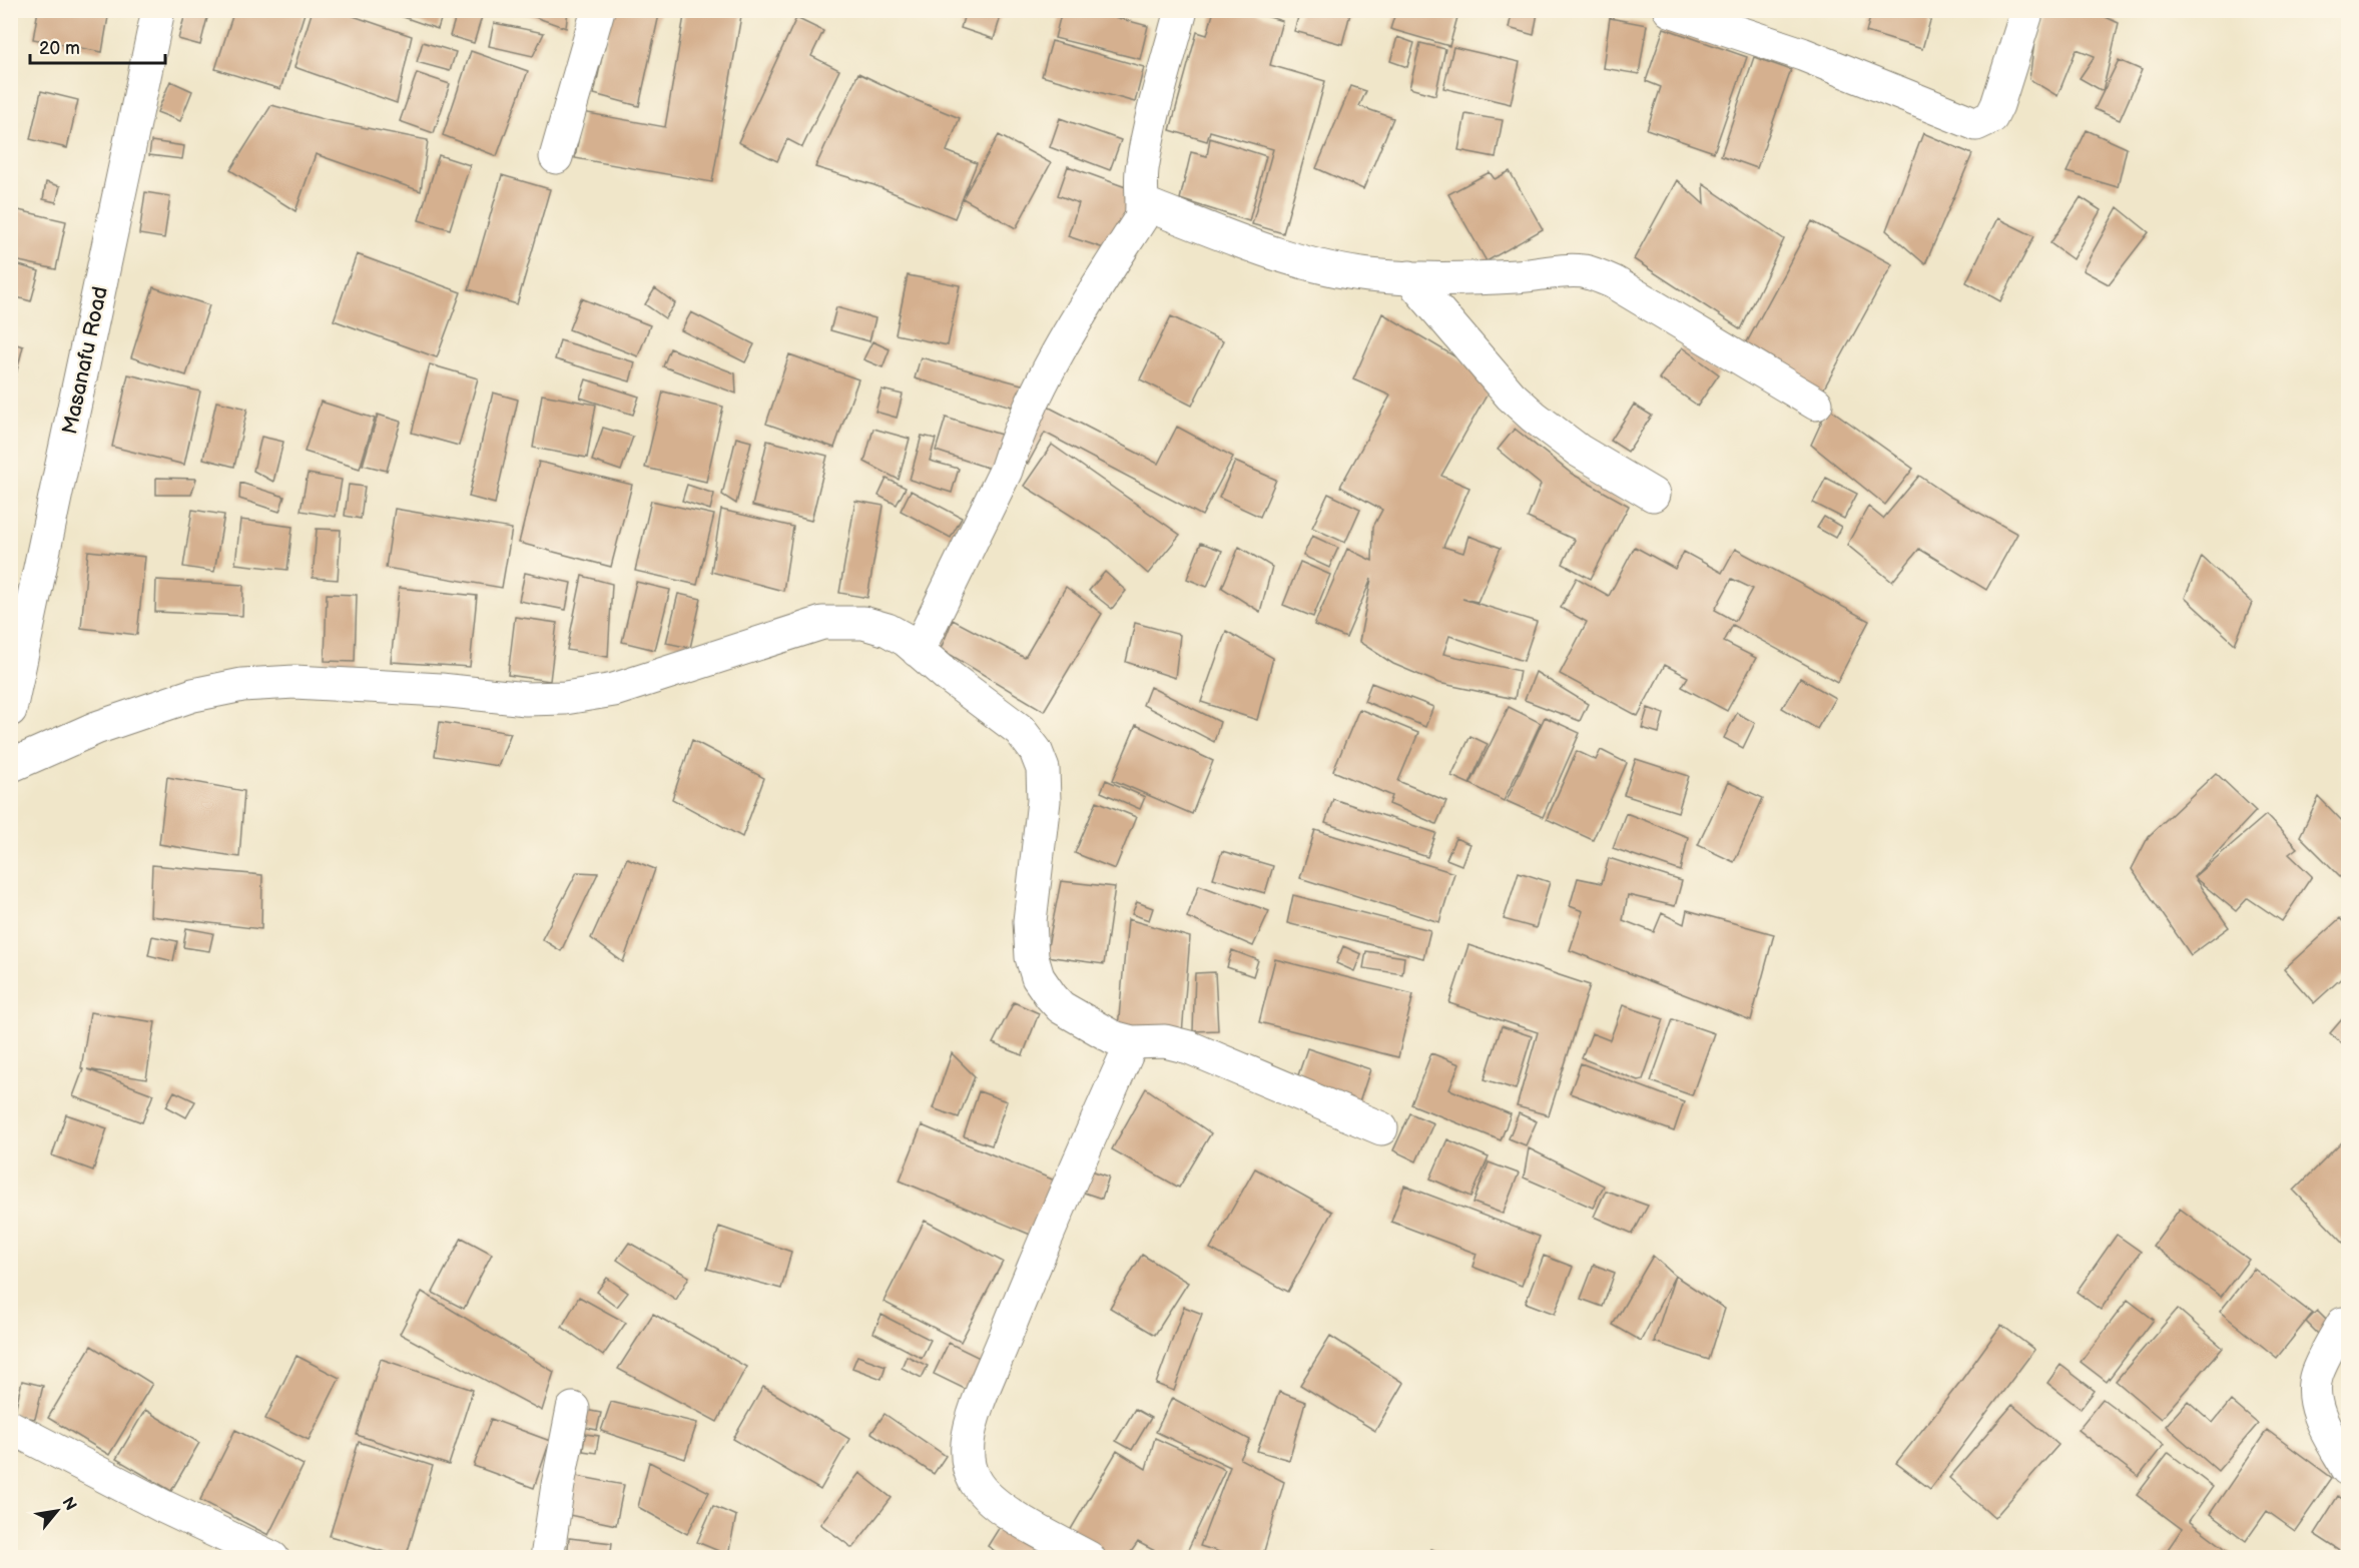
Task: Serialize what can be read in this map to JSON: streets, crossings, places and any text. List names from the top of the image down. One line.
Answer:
{"streets":{"street":["Masanafu Road"]},"scale_bar":"20 m","north":"top right"}
